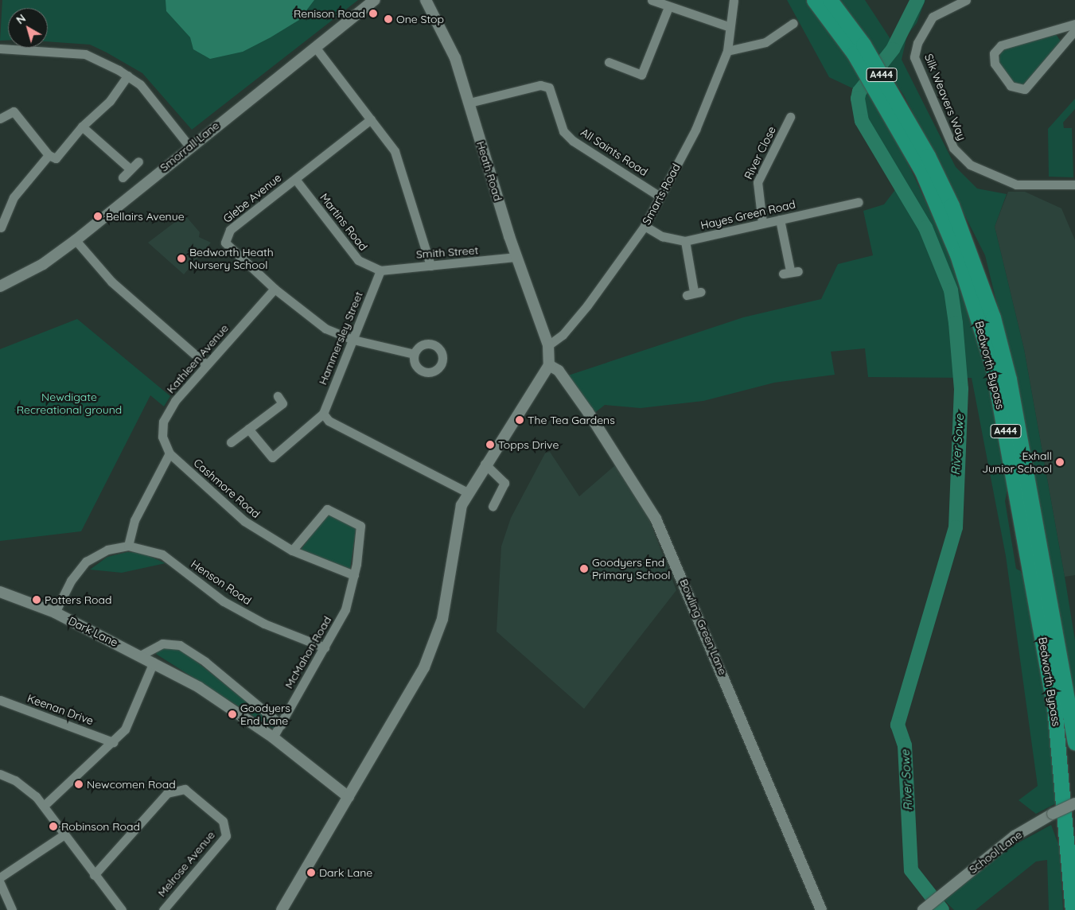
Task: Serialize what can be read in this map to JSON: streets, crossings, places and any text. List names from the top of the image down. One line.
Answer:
{"streets":{"highway":["A444","Bedworth Bypass"],"street":["Silk Weavers Way","Smorrall Lane","All Saints Road","River Close","Heath Road","Smarts Road","Glebe Avenue","Hayes Green Road","Martins Road","Smith Street","Hammersley Street","Kathleen Avenue","Cashmore Road","Henson Road","Bowling Green Lane","Dark Lane","McMahon Road","Keenan Drive","School Lane","Melrose Avenue"]},"crossings":[["All Saints Road","Heath Road"],["All Saints Road","Smarts Road"],["River Close","Hayes Green Road"],["Heath Road","Smarts Road"],["Heath Road","Smith Street"],["Smarts Road","Hayes Green Road"],["Glebe Avenue","Martins Road"],["Glebe Avenue","Hammersley Street"],["Glebe Avenue","Kathleen Avenue"],["Martins Road","Smith Street"],["Martins Road","Hammersley Street"],["Smith Street","Hammersley Street"],["Kathleen Avenue","Cashmore Road"],["Cashmore Road","McMahon Road"],["Henson Road","McMahon Road"],["Dark Lane","McMahon Road"]],"water":["River Sowe"],"parks":["Newdigate Recreational ground"],"places":["Renison Road","One Stop","Bellairs Avenue","Bedworth Heath Nursery School","The Tea Gardens","Topps Drive","Exhall Junior School","Goodyers End Primary School","Potters Road","Goodyers End Lane","Newcomen Road","Robinson Road","Dark Lane"],"north":"top left"}
